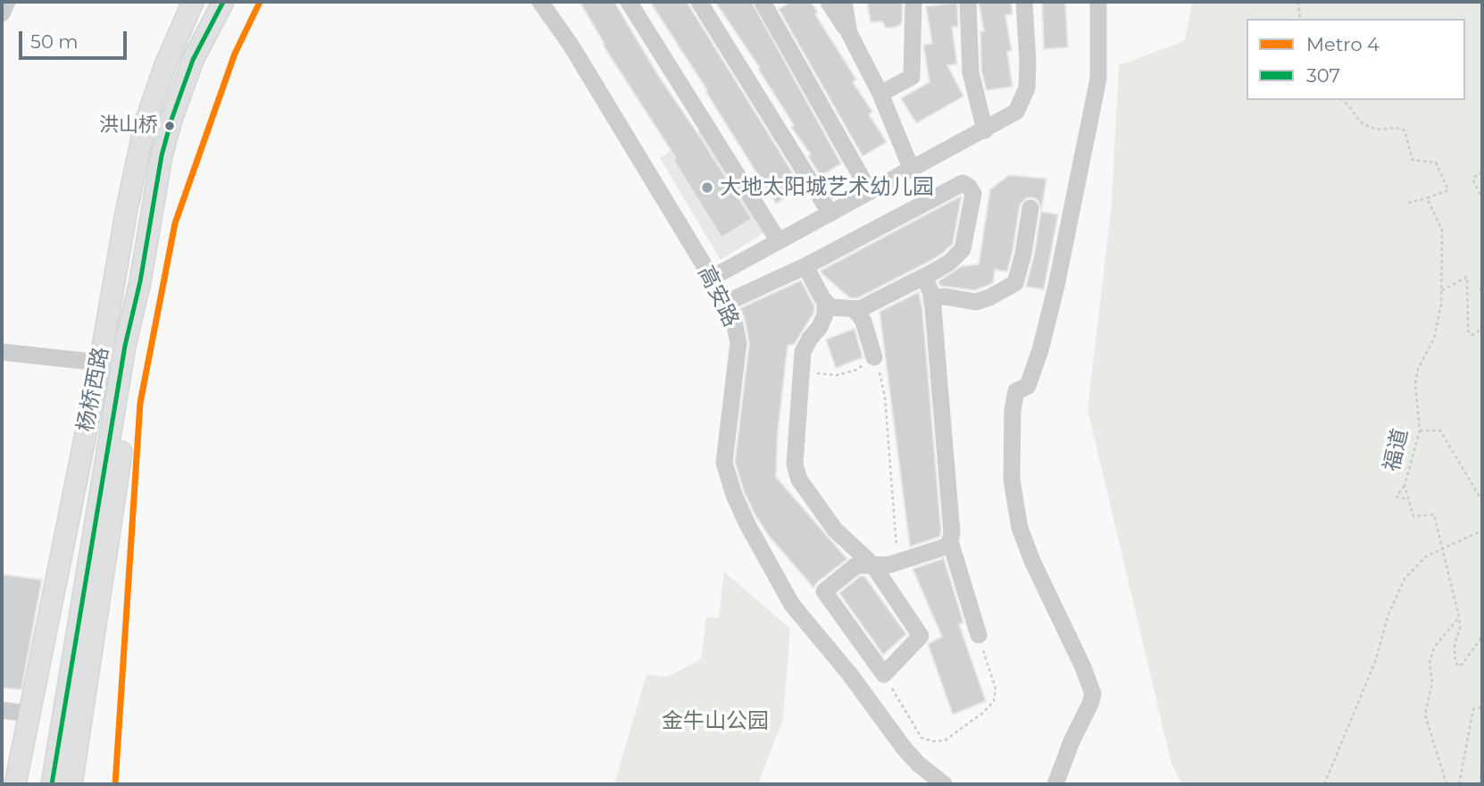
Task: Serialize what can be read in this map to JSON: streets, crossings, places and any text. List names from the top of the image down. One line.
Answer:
{"streets":{"main road":["杨桥西路"],"street":["高安路"],"path":["福道"]},"parks":["金牛山公园"],"places":["洪山桥","大地太阳城艺术幼儿园"],"lines":["metro line 4","transit line 307"],"legend":["Metro 4","307"],"scale_bar":"50 m"}
